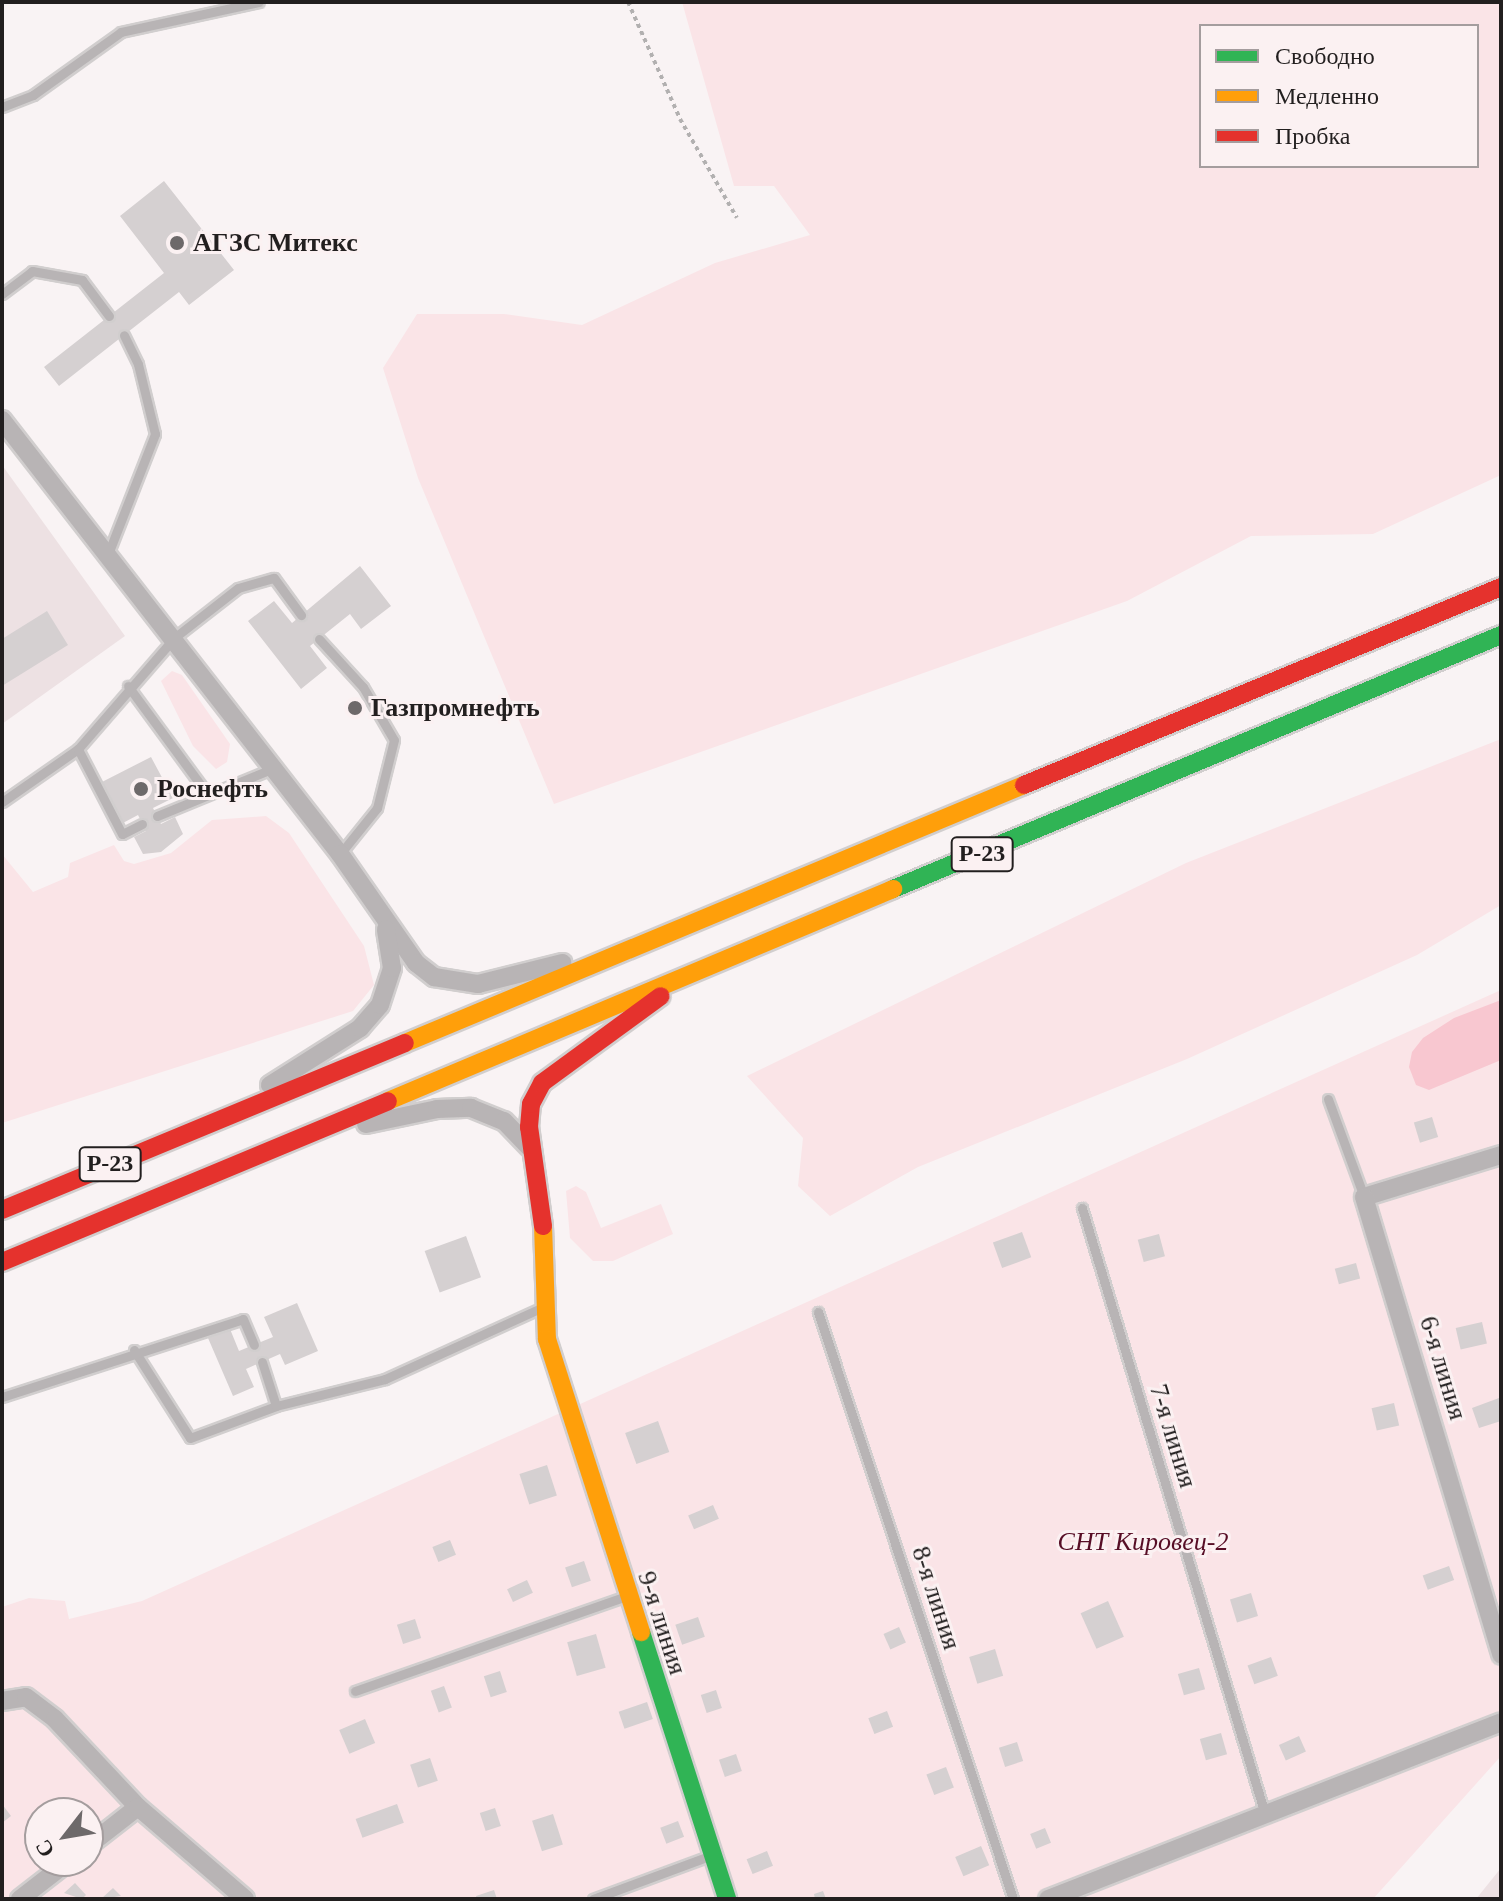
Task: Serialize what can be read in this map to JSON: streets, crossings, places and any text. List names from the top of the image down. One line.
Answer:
{"streets":{"main road":["Р-23","9-я линия"],"street":["6-я линия"],"lane":["7-я линия","8-я линия"]},"crossings":[["Р-23","9-я линия"]],"parks":["СНТ Кировец-2"],"places":["АГЗС Митекс","Газпромнефть","Роснефть"],"legend":["Свободно","Медленно","Пробка"],"north":"bottom left"}
